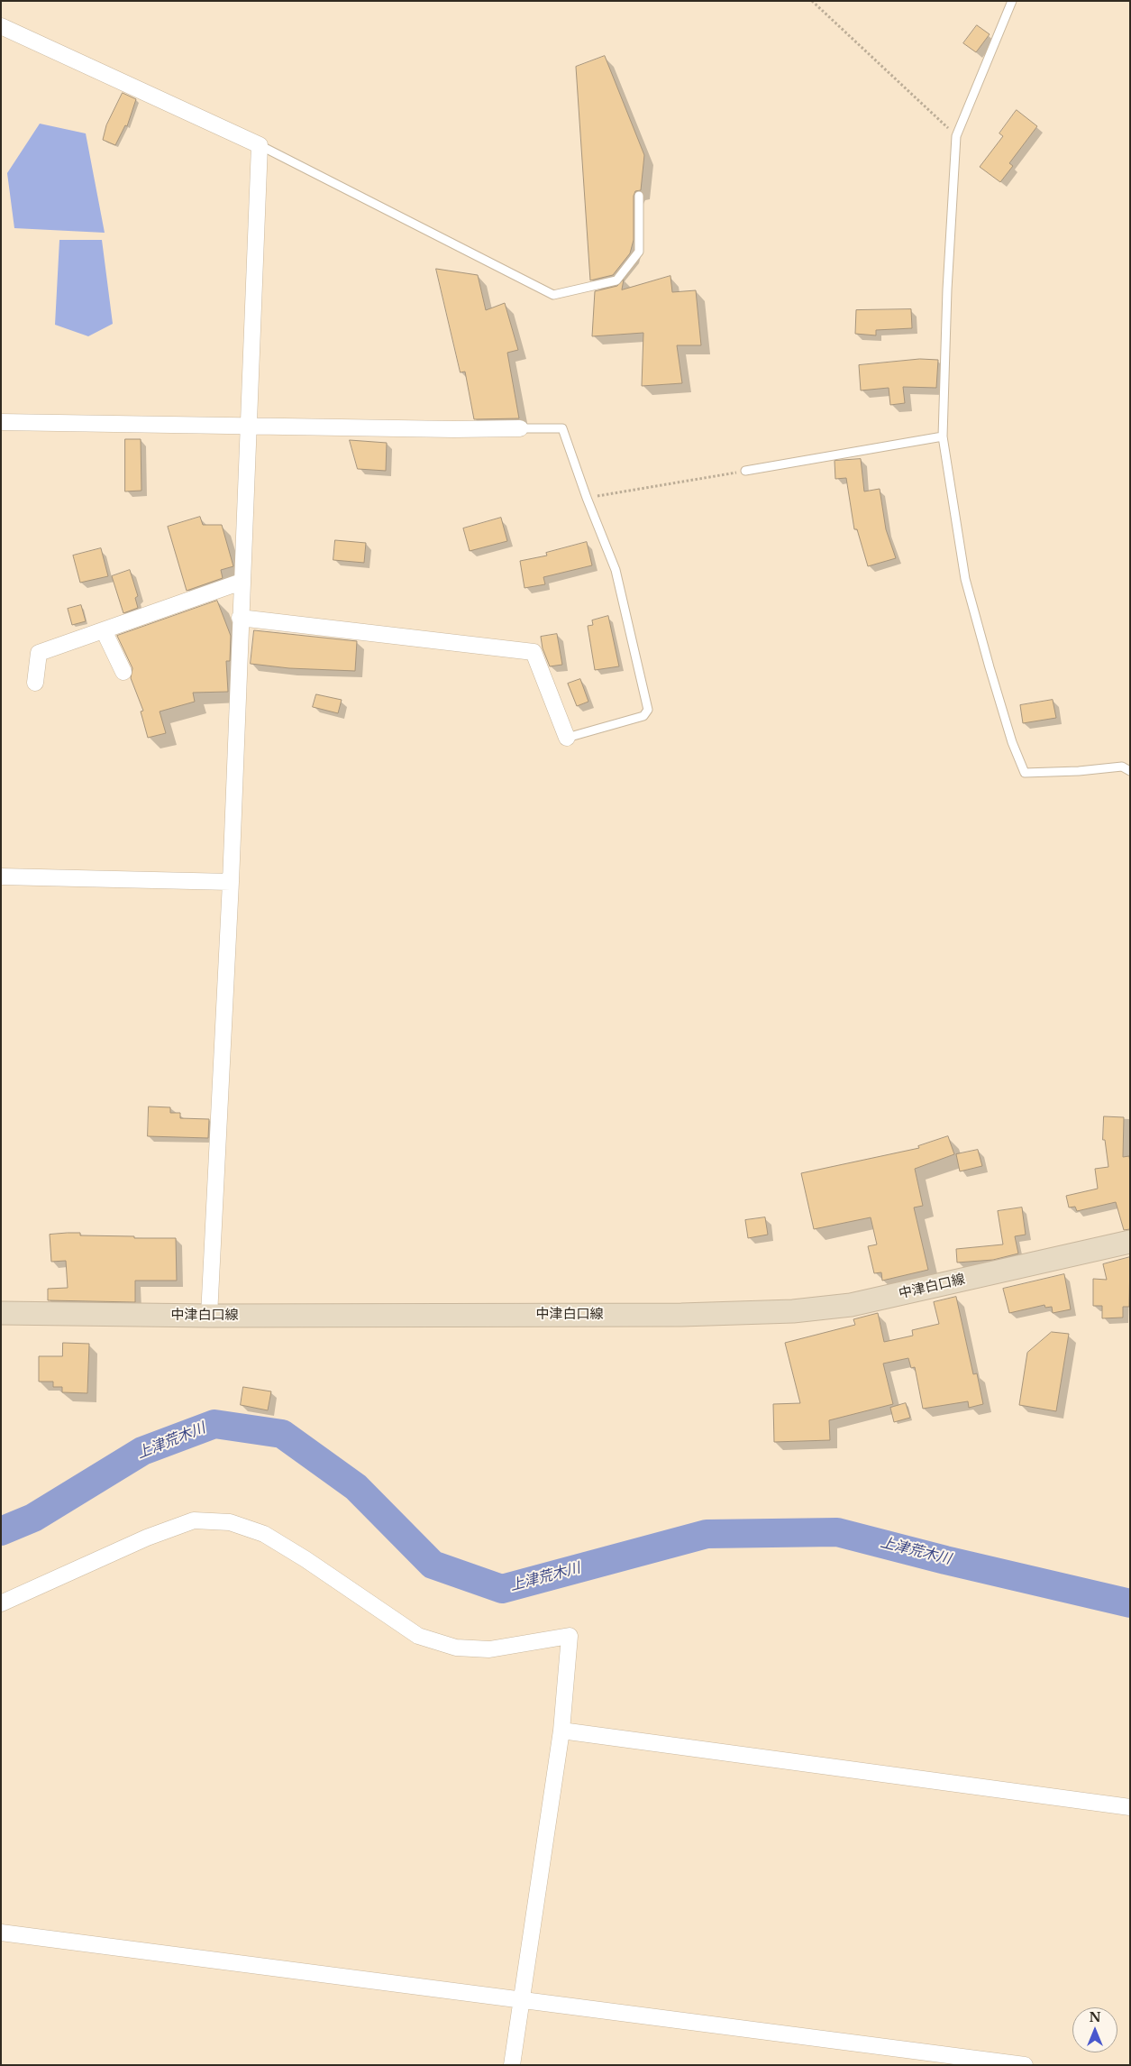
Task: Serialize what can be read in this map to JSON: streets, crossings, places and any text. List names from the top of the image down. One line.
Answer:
{"streets":{"main road":["中津白口線"]},"water":["上津荒木川"],"north":"top"}
